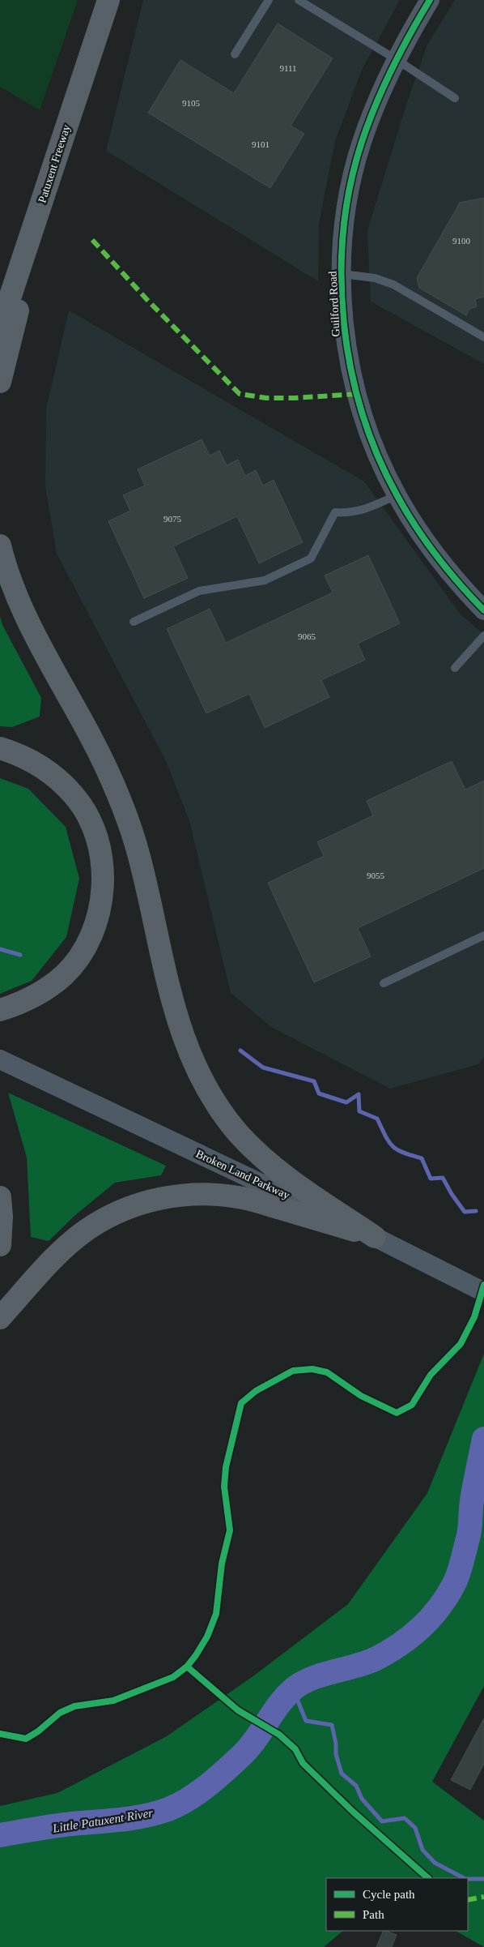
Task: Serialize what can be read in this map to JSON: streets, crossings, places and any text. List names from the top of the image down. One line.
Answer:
{"streets":{"highway":["Patuxent Freeway"],"street":["Guilford Road","Broken Land Parkway"]},"water":["Little Patuxent River"],"house_numbers":["9111","9105","9101","9100","9075","9065","9055"],"legend":["Cycle path","Path"]}
